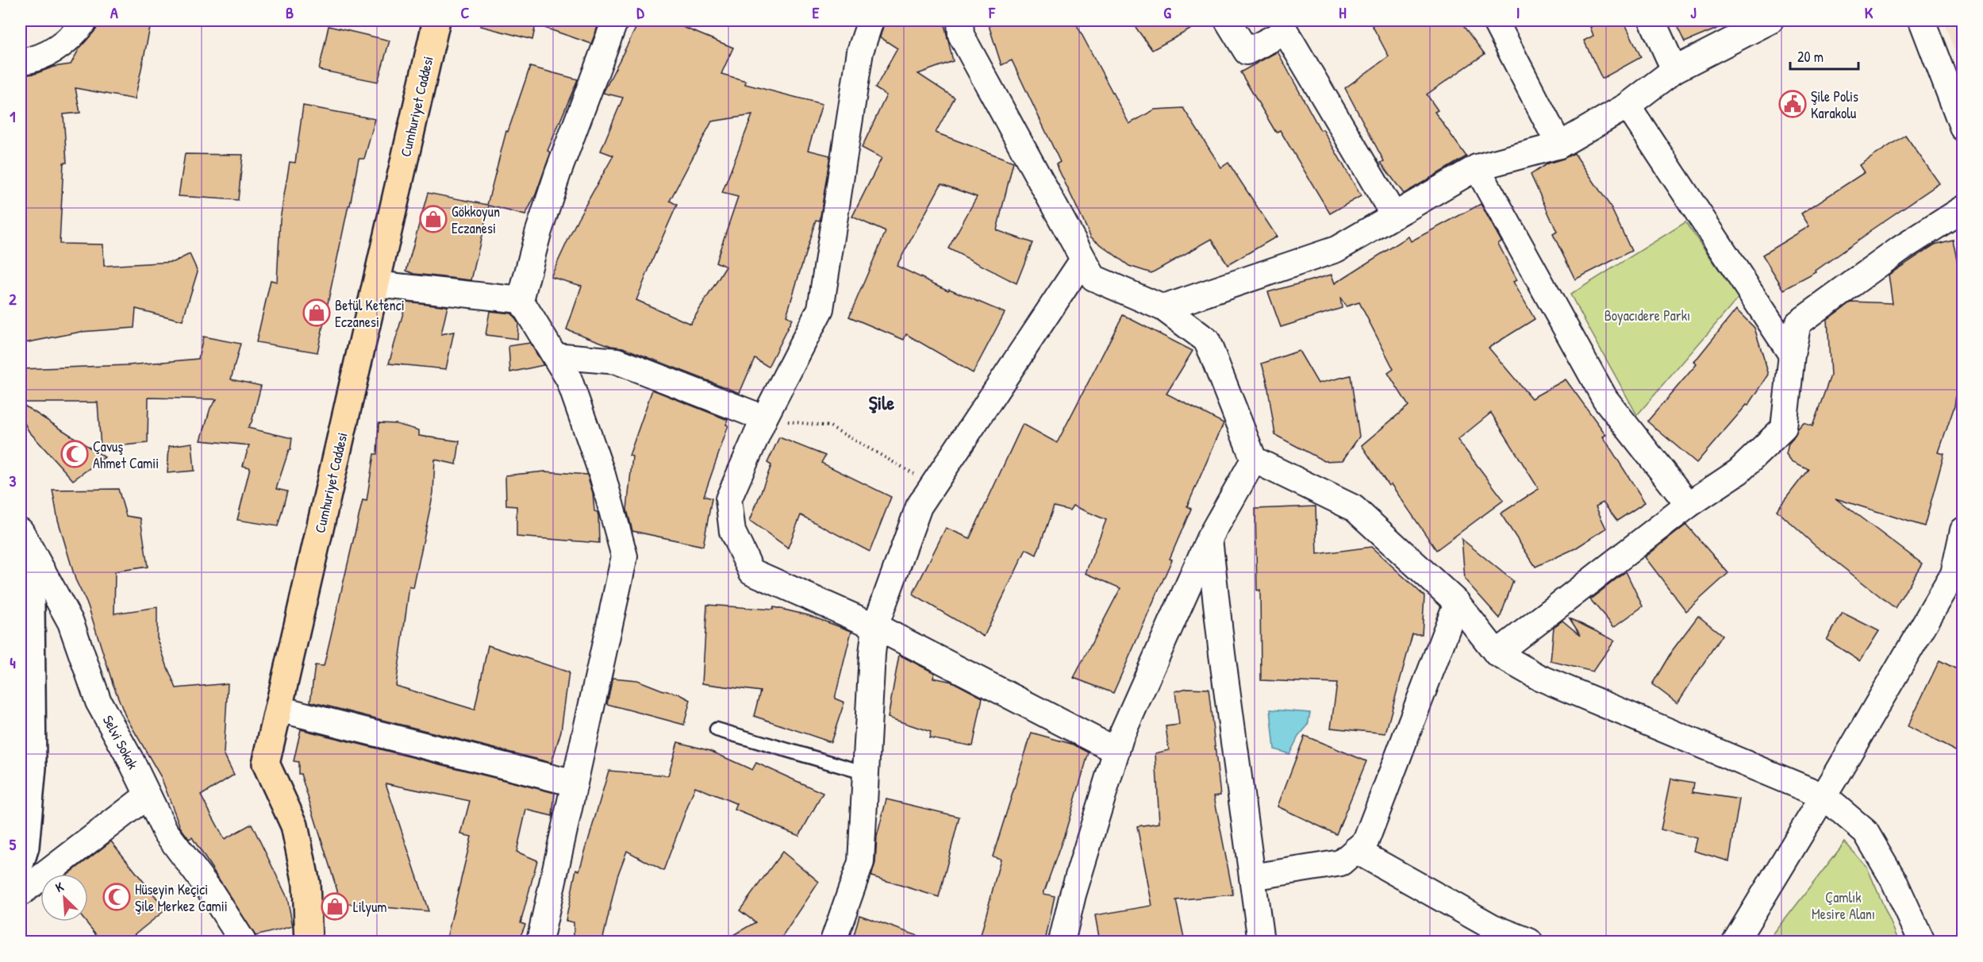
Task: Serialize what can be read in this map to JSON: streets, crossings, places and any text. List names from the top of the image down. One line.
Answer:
{"streets":{"main road":["Cumhuriyet Caddesi"],"street":["Selvi Sokak"]},"districts":["Şile"],"parks":["Boyacıdere Parkı","Çamlık Mesire Alanı"],"places":{"public building":["Şile Polis Karakolu"],"shop":["Gökkoyun Eczanesi","Betül Ketenci Eczanesi","Lilyum"],"mosque":["Çavuş Ahmet Camii","Hüseyin Keçici Şile Merkez Camii"]},"scale_bar":"20 m","north":"top left","grid":{"columns":["A","B","C","D","E","F","G","H","I","J","K"],"rows":["1","2","3","4","5"]}}
